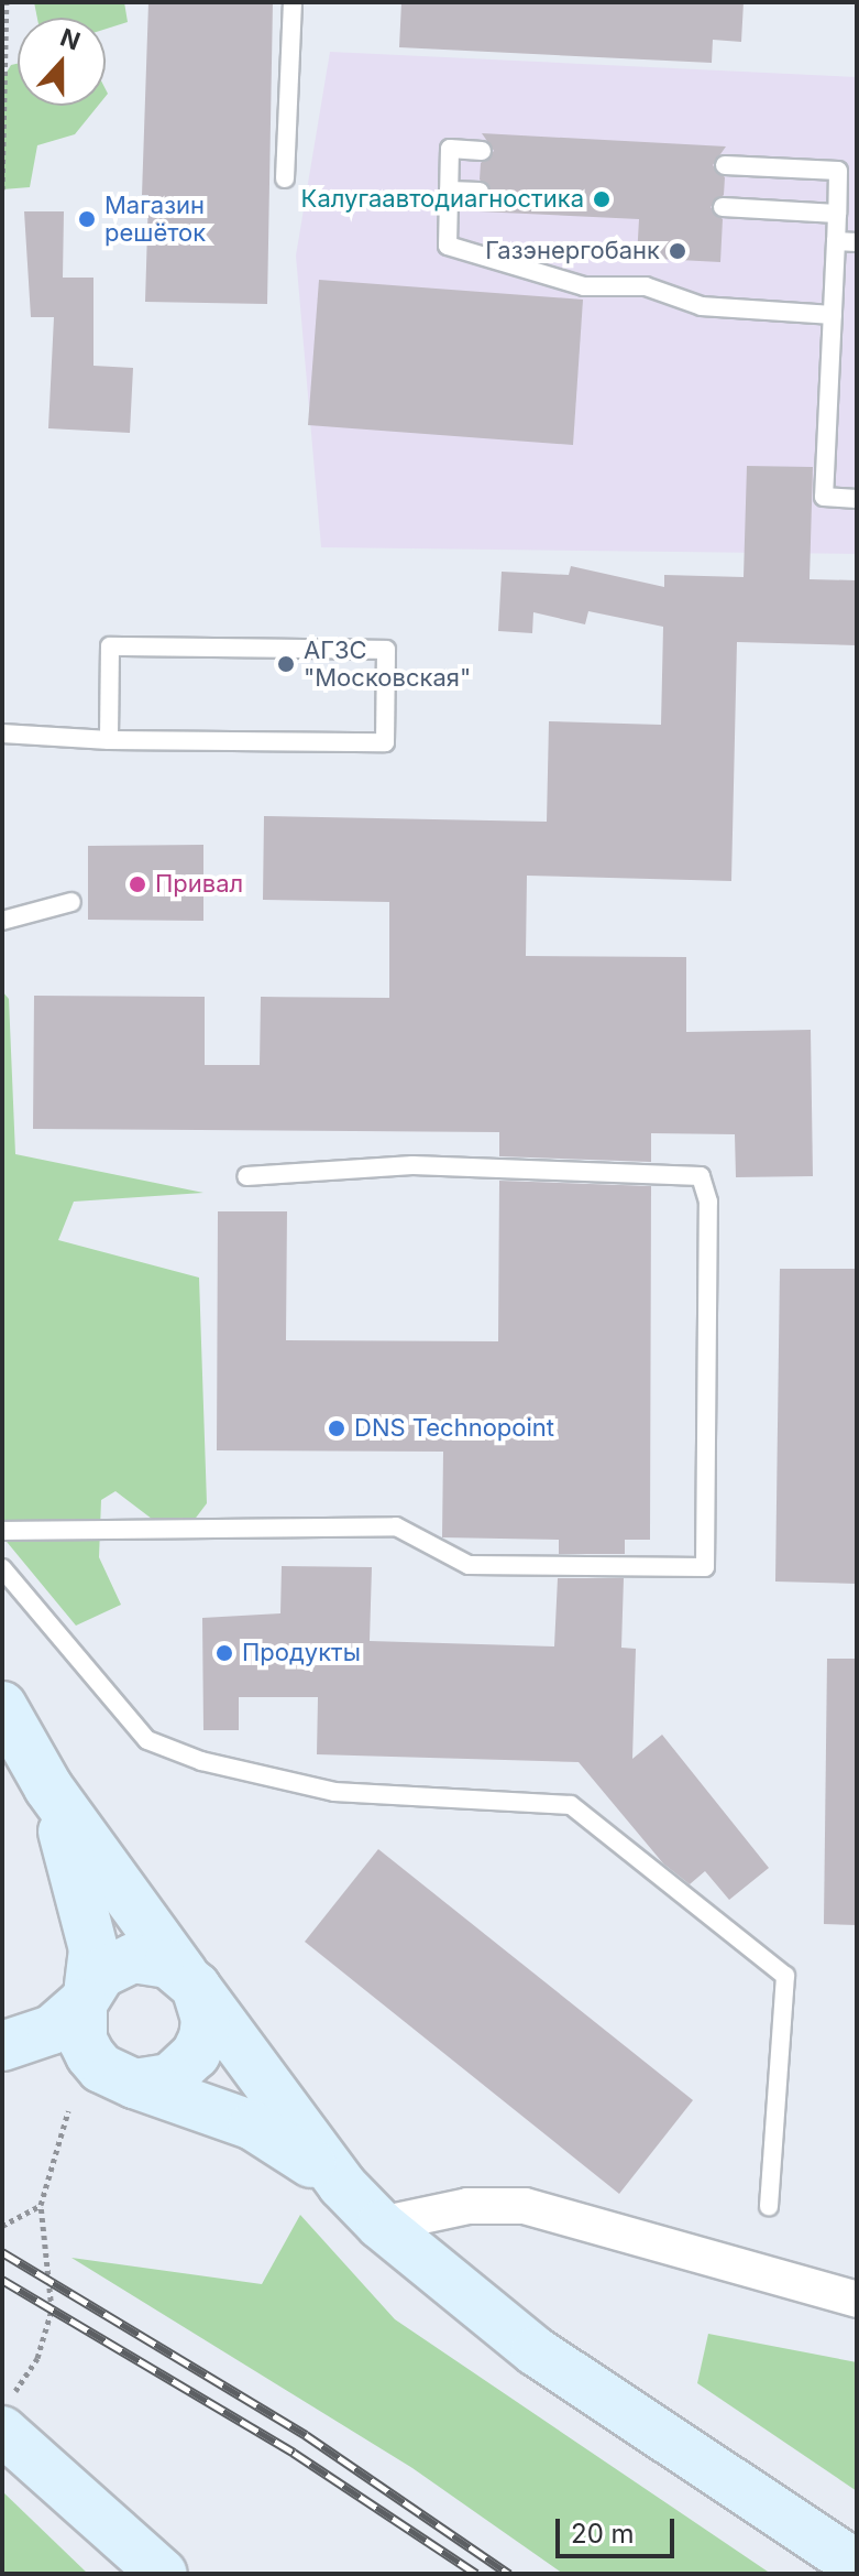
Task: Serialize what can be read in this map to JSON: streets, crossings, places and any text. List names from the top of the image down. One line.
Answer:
{"places":["Калугаавтодиагностика","Магазин решёток","Газэнергобанк","АГЗС \"Московская\"","Привал","DNS Technopoint","Продукты"],"scale_bar":"20 m","north":"top"}
